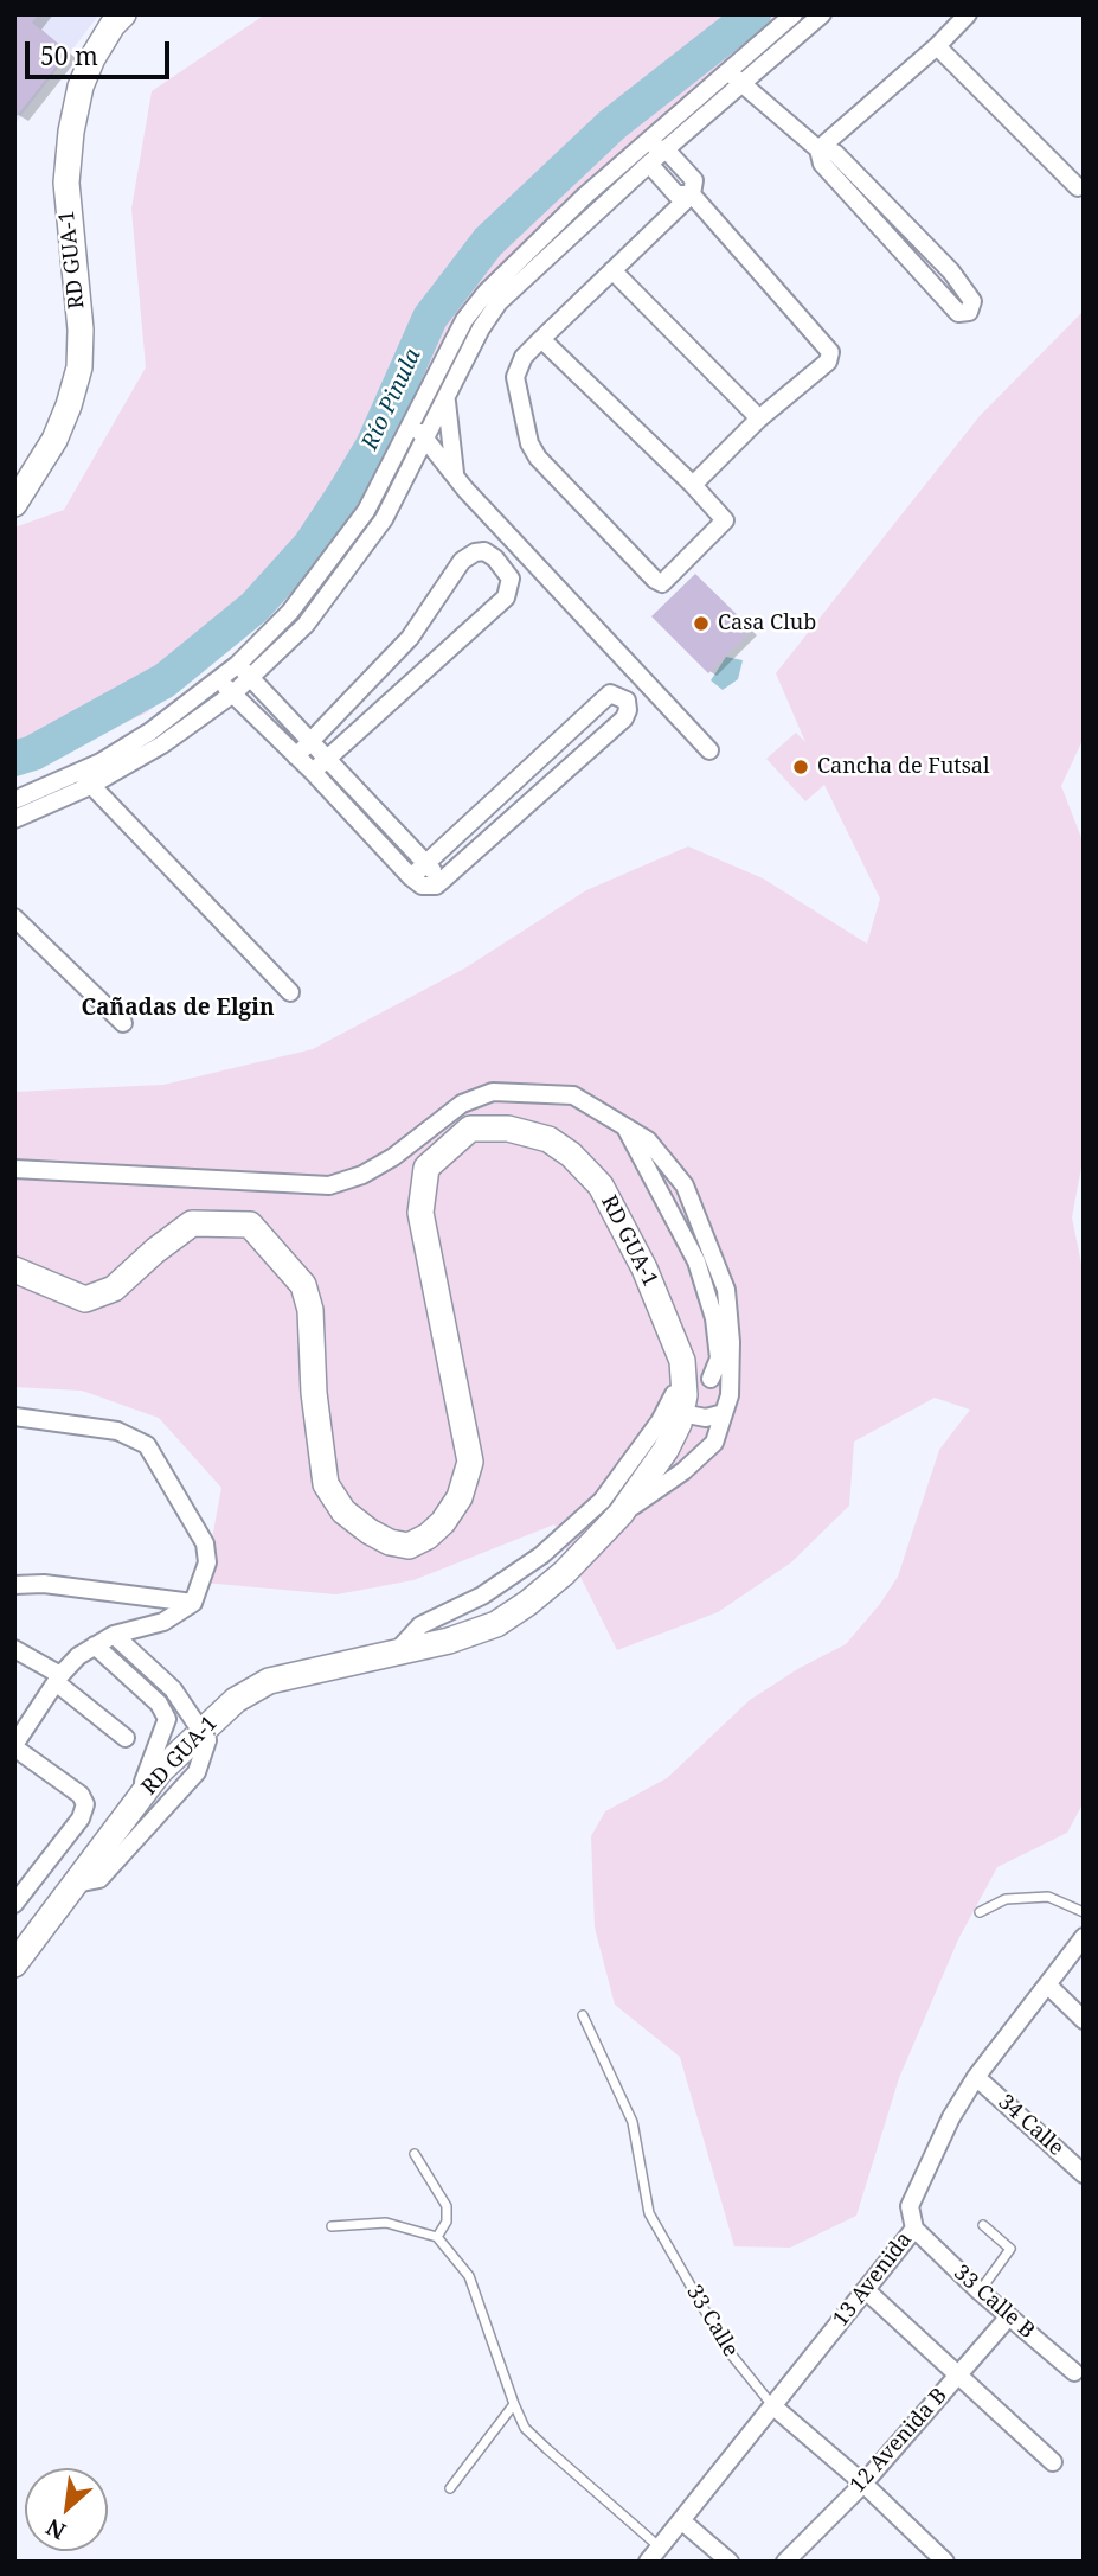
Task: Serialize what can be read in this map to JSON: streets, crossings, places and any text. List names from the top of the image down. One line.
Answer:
{"streets":{"main road":["RD GUA-1"],"street":["34 Calle","13 Avenida","33 Calle B","33 Calle","12 Avenida B"]},"crossings":[["34 Calle","13 Avenida"],["13 Avenida","33 Calle B"],["13 Avenida","33 Calle"],["33 Calle B","12 Avenida B"],["33 Calle","12 Avenida B"]],"districts":["Cañadas de Elgin"],"water":["Río Pinula"],"places":["Casa Club","Cancha de Futsal"],"scale_bar":"50 m","north":"bottom left"}
